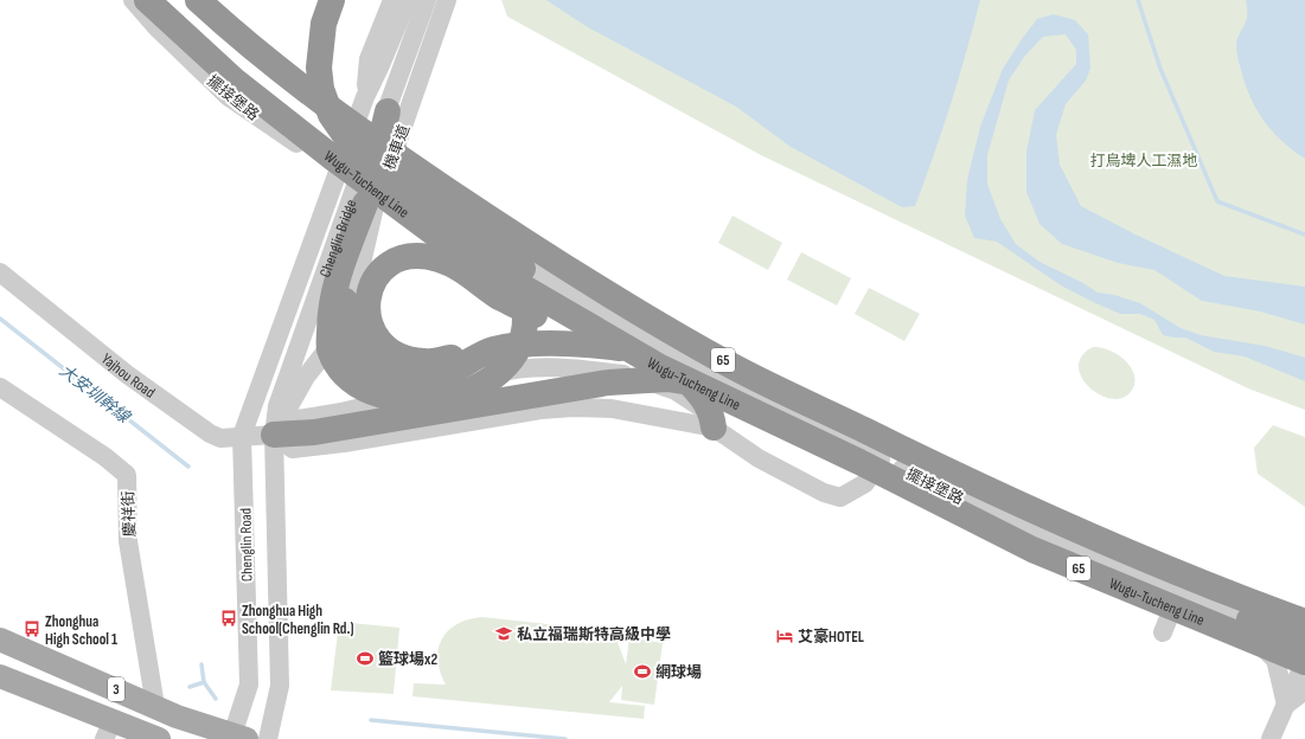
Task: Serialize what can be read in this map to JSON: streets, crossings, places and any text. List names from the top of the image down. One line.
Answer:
{"streets":{"highway":["Wugu-Tucheng Line","65"],"main road":["3"],"street":["擺接堡路","機車道","Chenglin Bridge","Yajhou Road","慶祥街","Chenglin Road"]},"crossings":[["擺接堡路","Wugu-Tucheng Line"],["Chenglin Bridge","Chenglin Road"],["Yajhou Road","Chenglin Road"],["慶祥街","3"],["Chenglin Road","3"]],"water":["大安圳幹線"],"parks":["打鳥埤人工濕地"],"places":{"bus stop":["Zhonghua High School(Chenglin Rd.)","Zhonghua High School 1"],"school or university":["私立福瑞斯特高級中學"],"hotel":["艾豪HOTEL"],"sports":["籃球場x2","網球場"]}}
